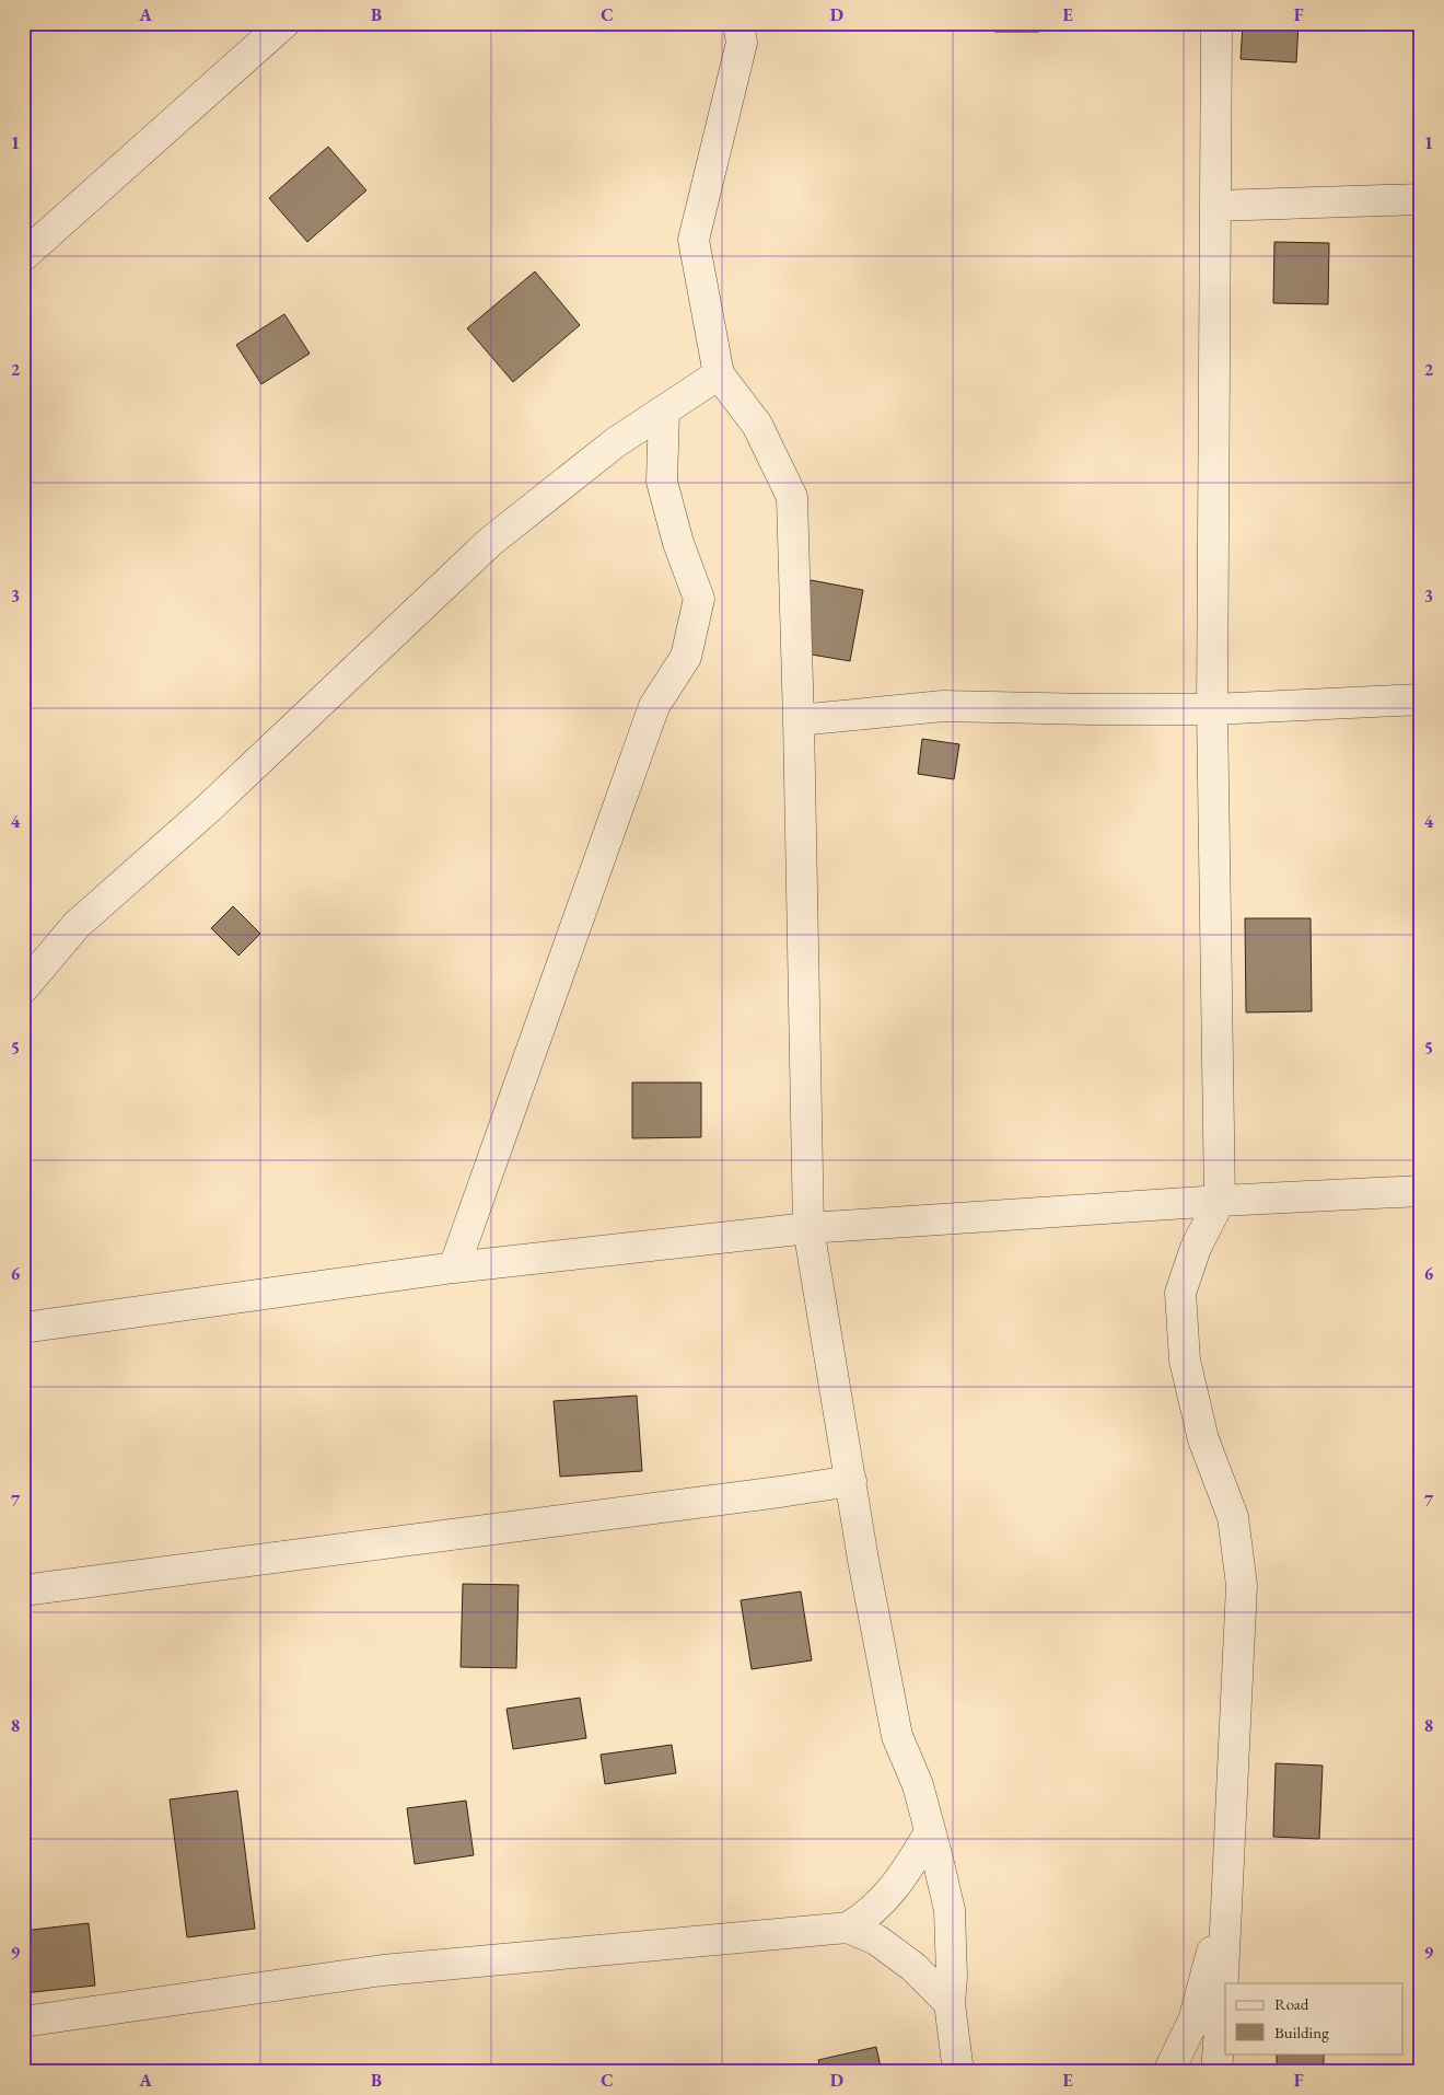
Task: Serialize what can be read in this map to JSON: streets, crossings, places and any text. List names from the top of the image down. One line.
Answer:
{"legend":["Road","Building"],"grid":{"columns":["A","B","C","D","E","F"],"rows":["1","2","3","4","5","6","7","8","9"]}}
